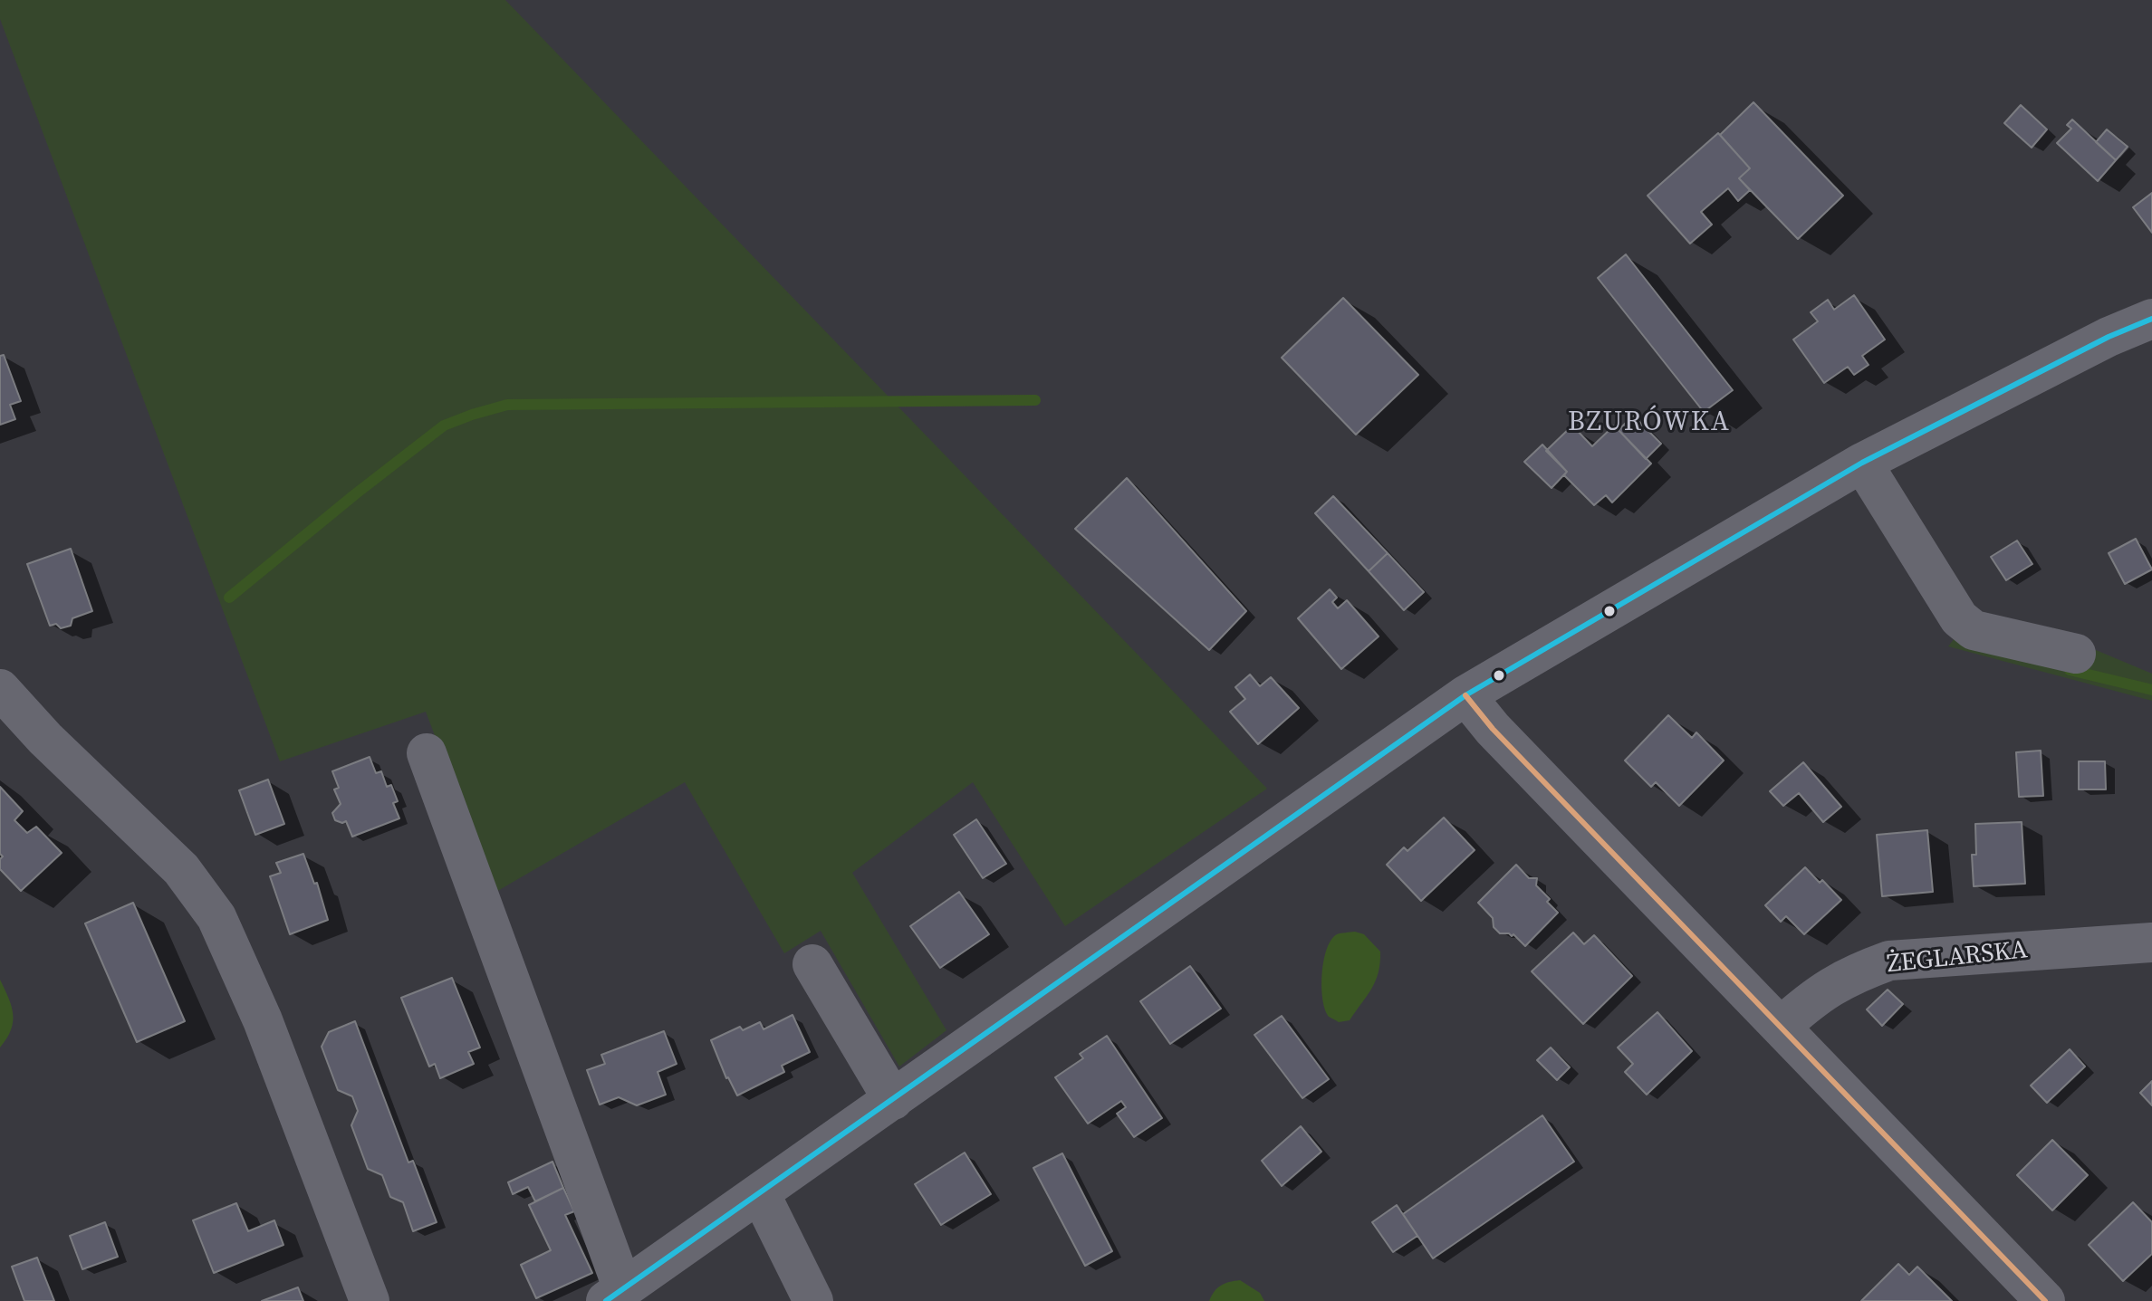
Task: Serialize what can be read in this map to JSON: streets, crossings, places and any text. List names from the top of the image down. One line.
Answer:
{"streets":{"street":["ŻEGLARSKA"]},"districts":["BZURÓWKA"]}
